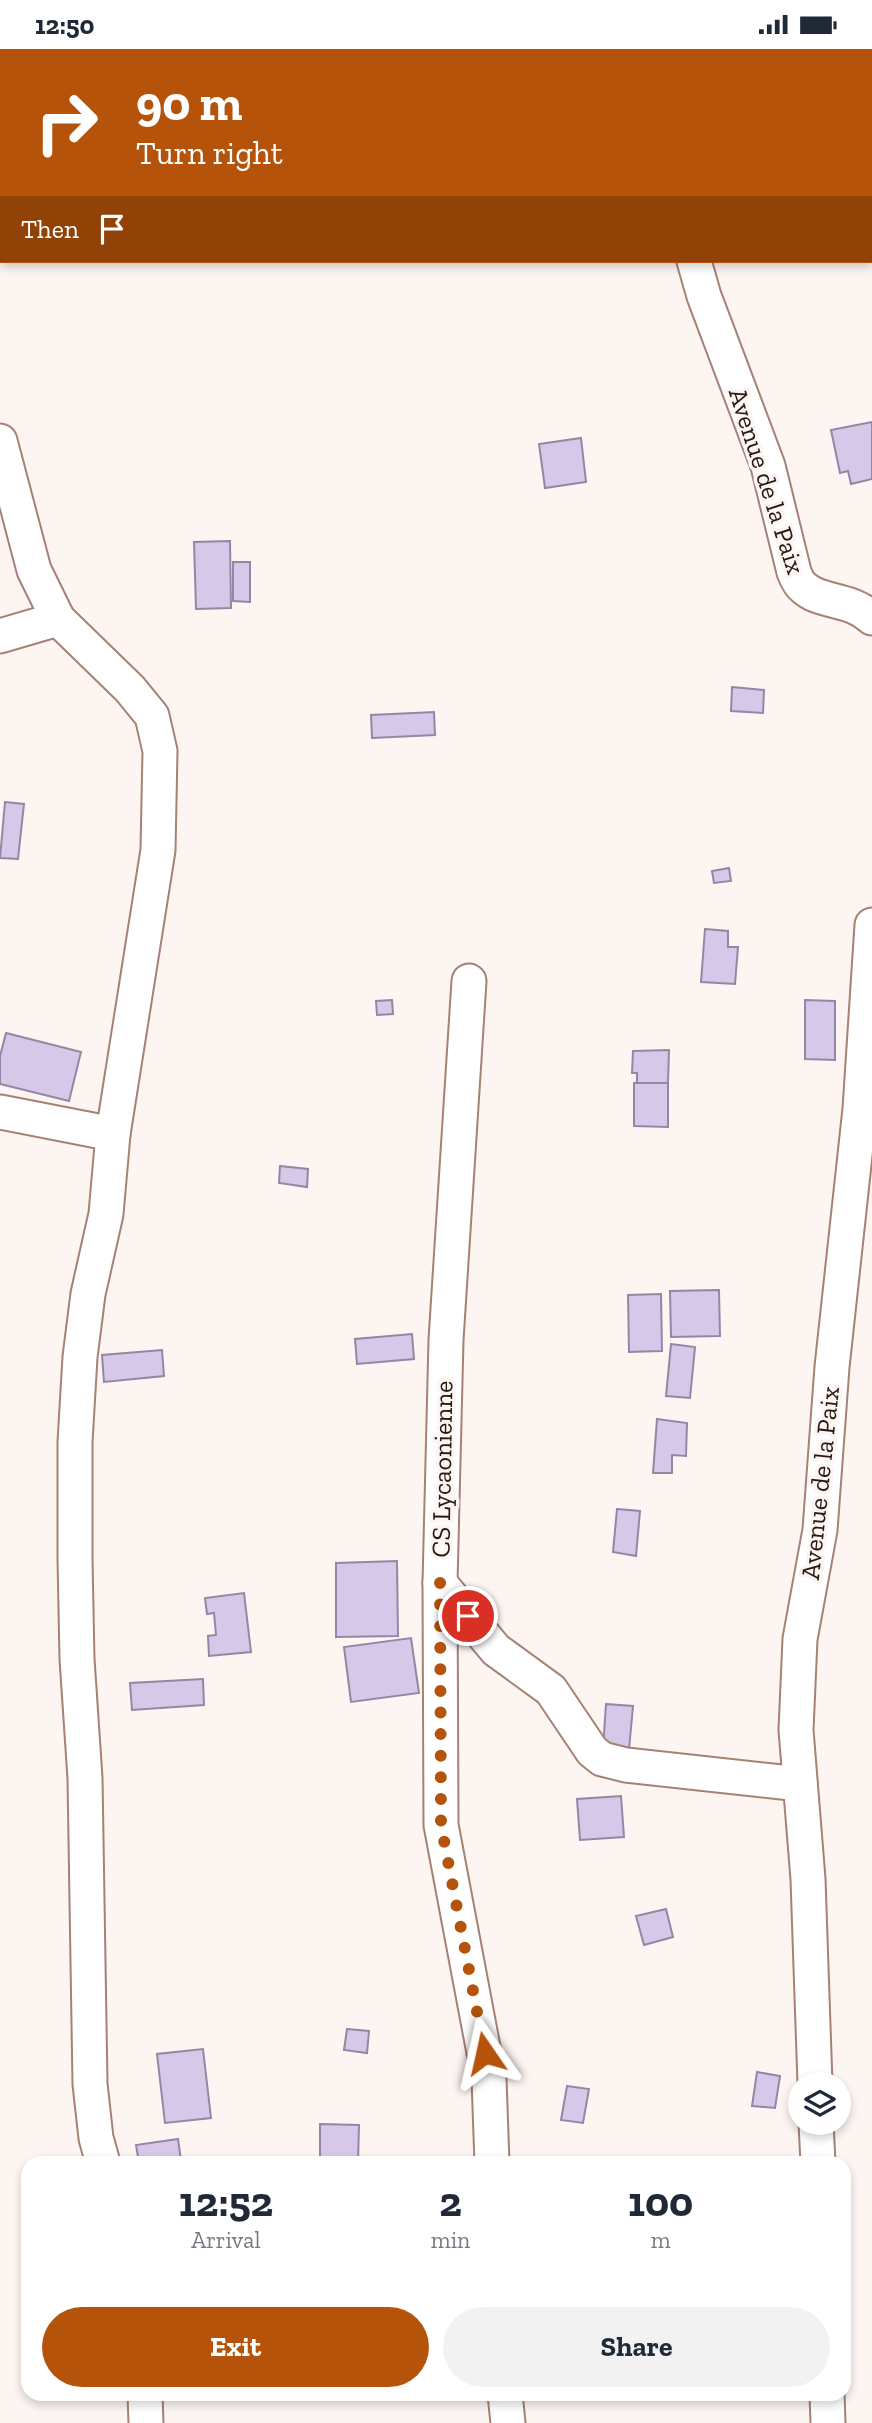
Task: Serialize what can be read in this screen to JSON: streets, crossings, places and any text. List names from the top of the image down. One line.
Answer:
{"streets":{"street":["Avenue de la Paix","CS Lycaonienne"]},"page":{"status":"12:50","turn":["90 m","Turn right"],"then":"Then","eta":["12:52","Arrival","2","min","100","m"],"buttons":["Exit","Share"]}}
